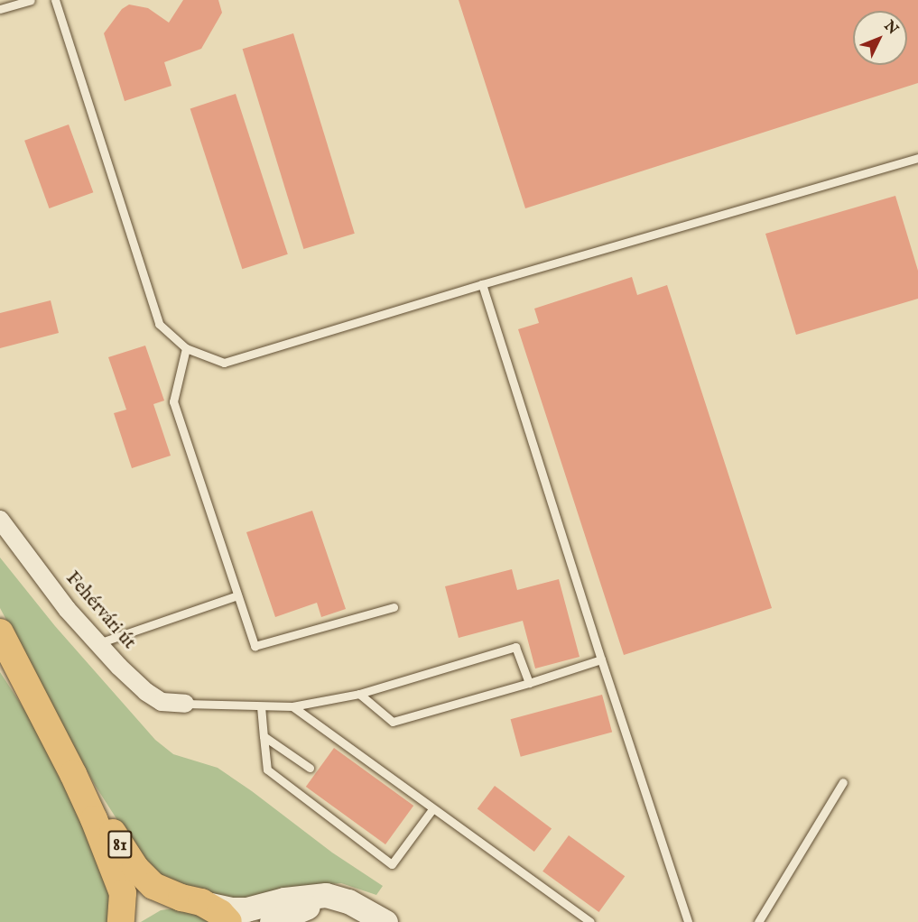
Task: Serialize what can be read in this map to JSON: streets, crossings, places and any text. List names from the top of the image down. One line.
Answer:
{"streets":{"main road":["81"],"street":["Fehérvári út"]},"north":"top right"}
